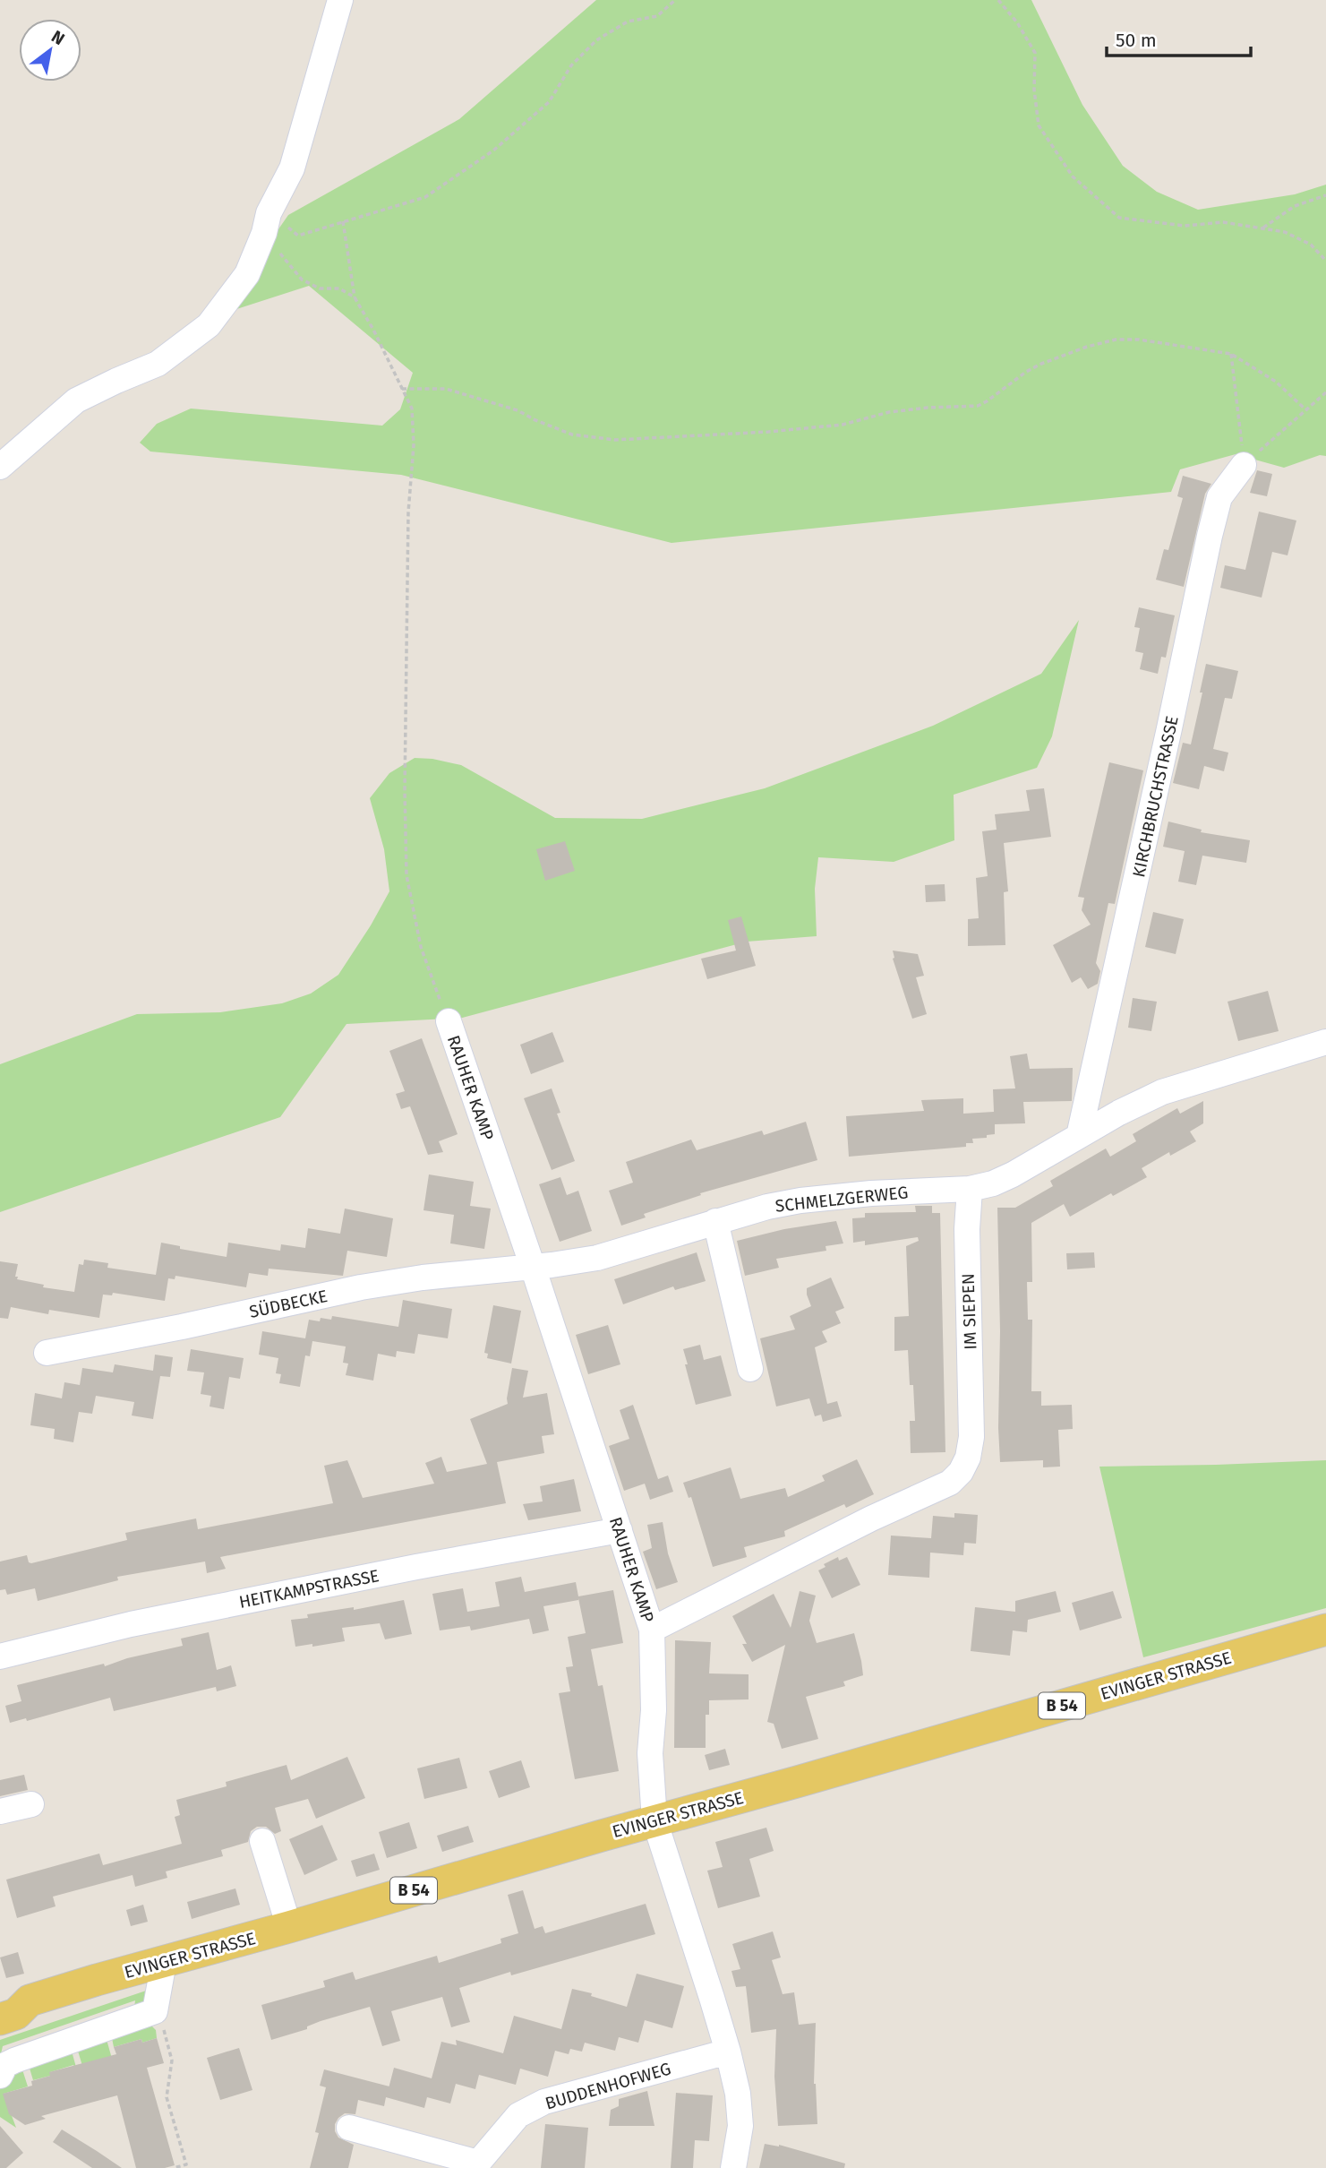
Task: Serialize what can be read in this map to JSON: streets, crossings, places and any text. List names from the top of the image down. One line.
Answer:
{"streets":{"main road":["EVINGER STRASSE","B 54"],"street":["KIRCHBRUCHSTRASSE","RAUHER KAMP","SCHMELZGERWEG","SÜDBECKE","IM SIEPEN","HEITKAMPSTRASSE","BUDDENHOFWEG"]},"crossings":[["RAUHER KAMP","SCHMELZGERWEG"],["RAUHER KAMP","SÜDBECKE"],["RAUHER KAMP","IM SIEPEN"],["RAUHER KAMP","HEITKAMPSTRASSE"],["RAUHER KAMP","EVINGER STRASSE"],["RAUHER KAMP","BUDDENHOFWEG"],["SCHMELZGERWEG","SÜDBECKE"],["SCHMELZGERWEG","IM SIEPEN"]],"scale_bar":"50 m","north":"top right"}
